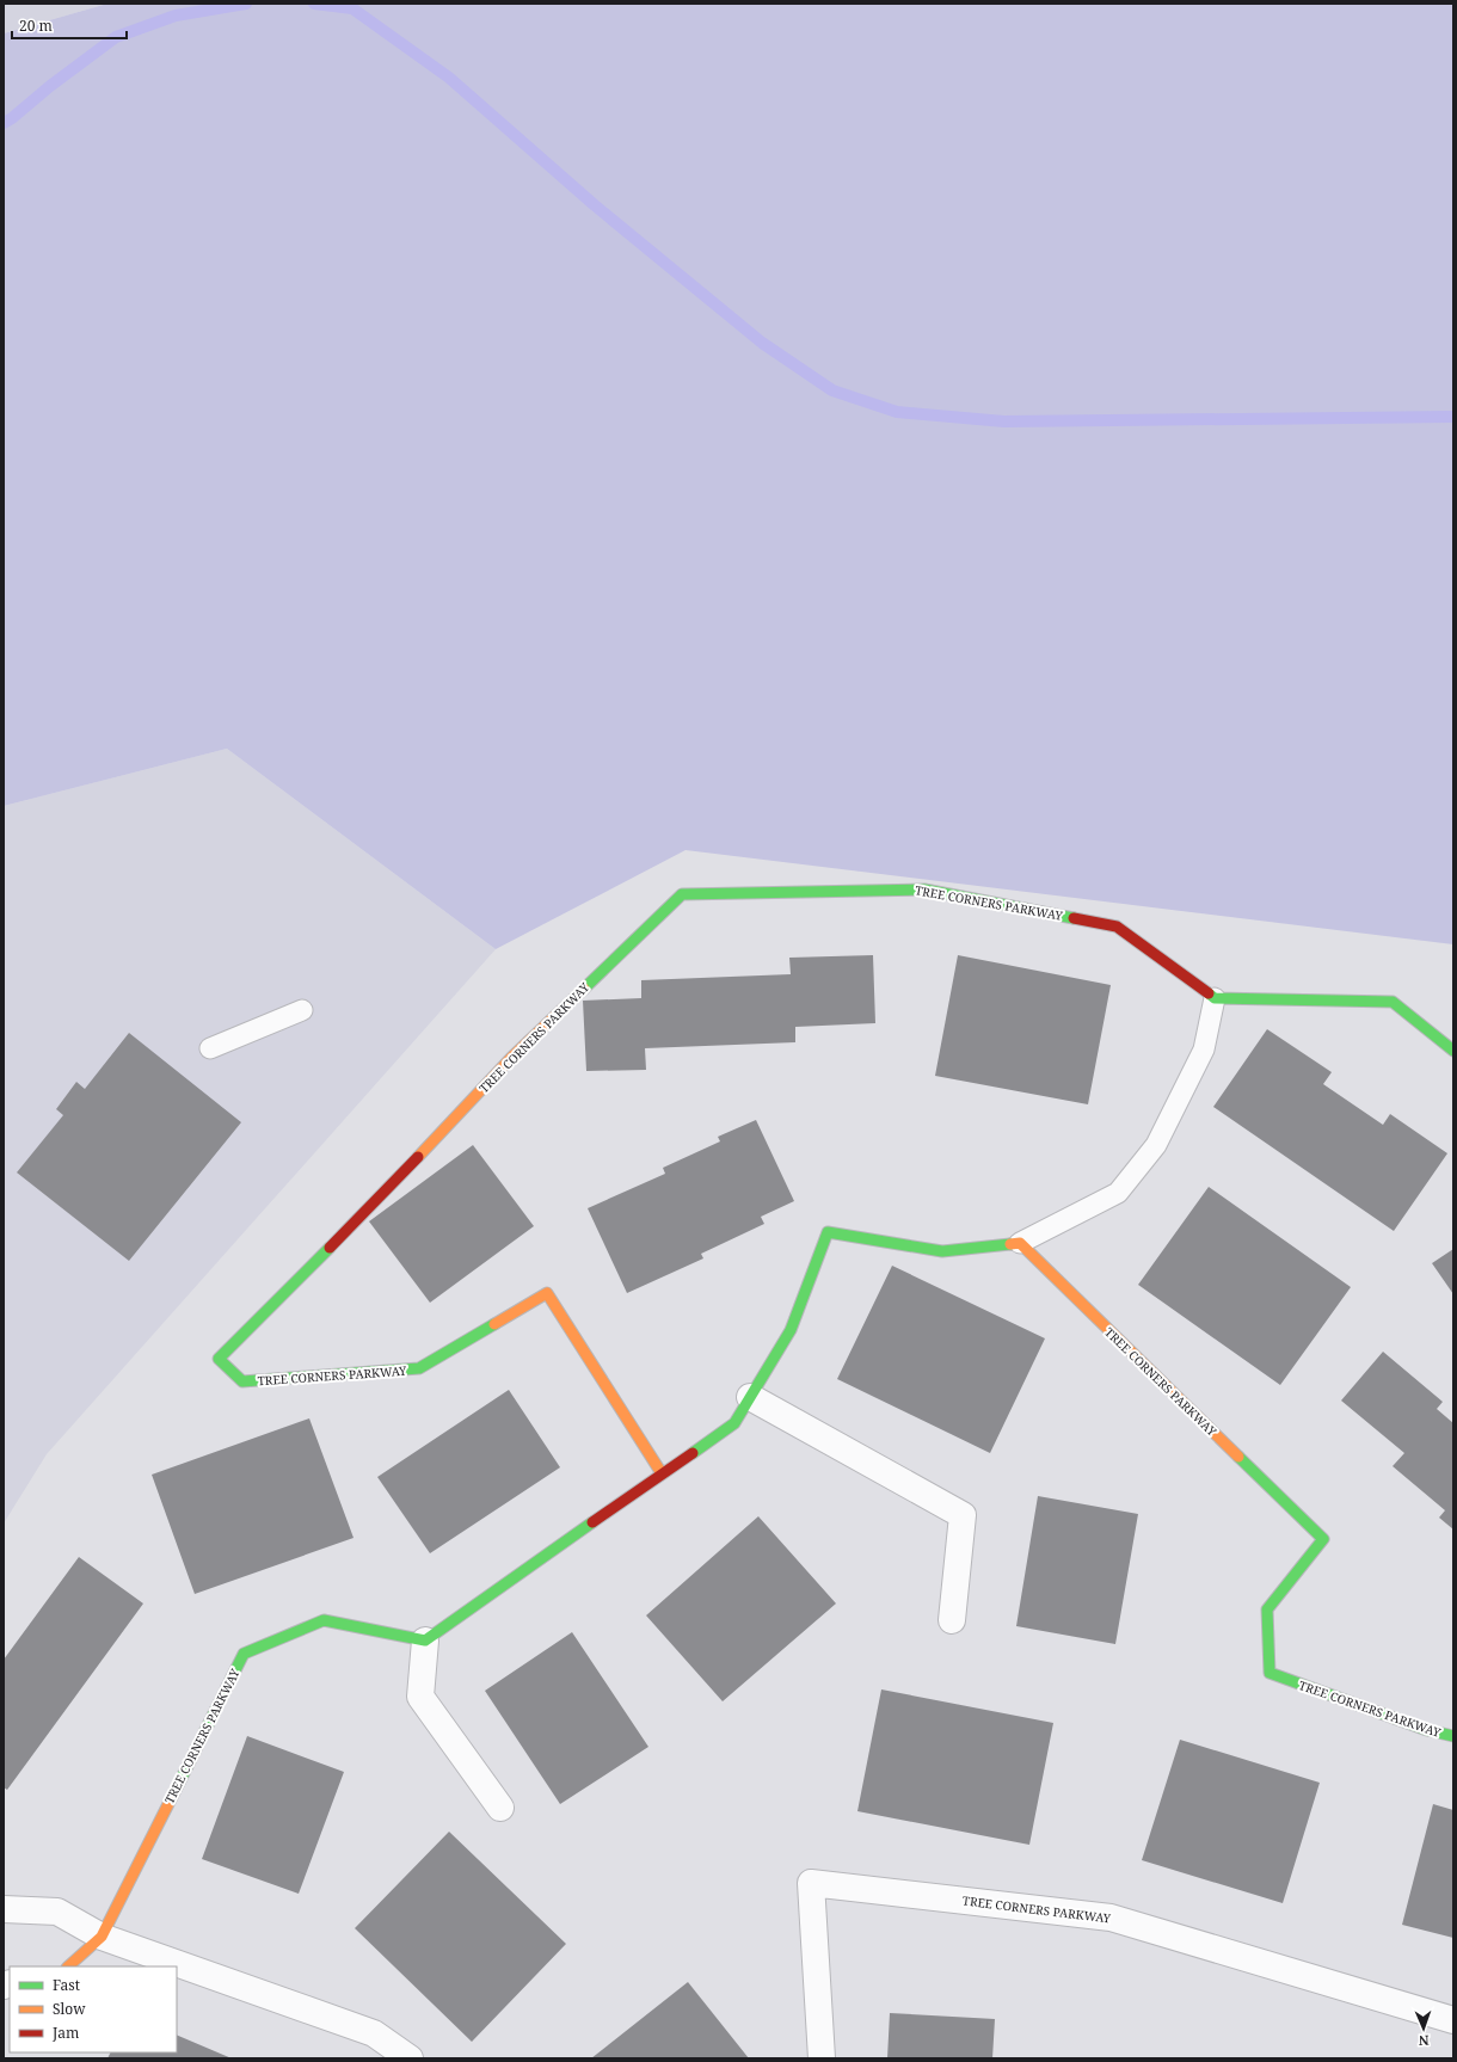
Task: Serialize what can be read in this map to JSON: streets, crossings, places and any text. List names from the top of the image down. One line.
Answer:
{"streets":{"street":["TREE CORNERS PARKWAY"]},"legend":["Fast","Slow","Jam"],"scale_bar":"20 m","north":"bottom"}
